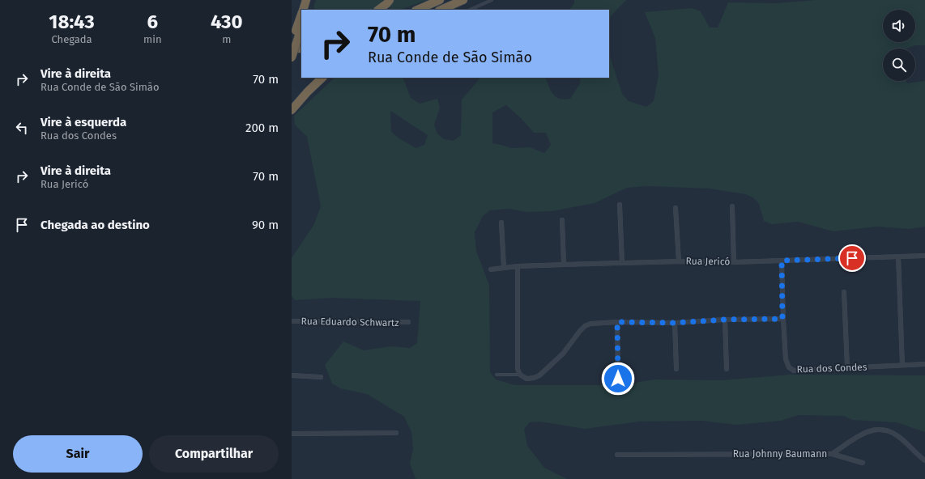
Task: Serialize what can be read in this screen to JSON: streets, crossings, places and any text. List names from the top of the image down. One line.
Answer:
{"streets":{"street":["Rua Jericó","Rua Eduardo Schwartz","Rua dos Condes","Rua Johnny Baumann"]},"crossings":[["Rua Jericó","Rua dos Condes"]],"page":{"eta":["18:43","Chegada","6","min","430","m"],"turn":["70 m","Rua Conde de São Simão"],"list":[{"name":"Vire à direita","note":"Rua Conde de São Simão","value":"70 m"},{"name":"Vire à esquerda","note":"Rua dos Condes","value":"200 m"},{"name":"Vire à direita","note":"Rua Jericó","value":"70 m"},{"name":"Chegada ao destino","value":"90 m"}],"buttons":["Sair","Compartilhar"]}}
